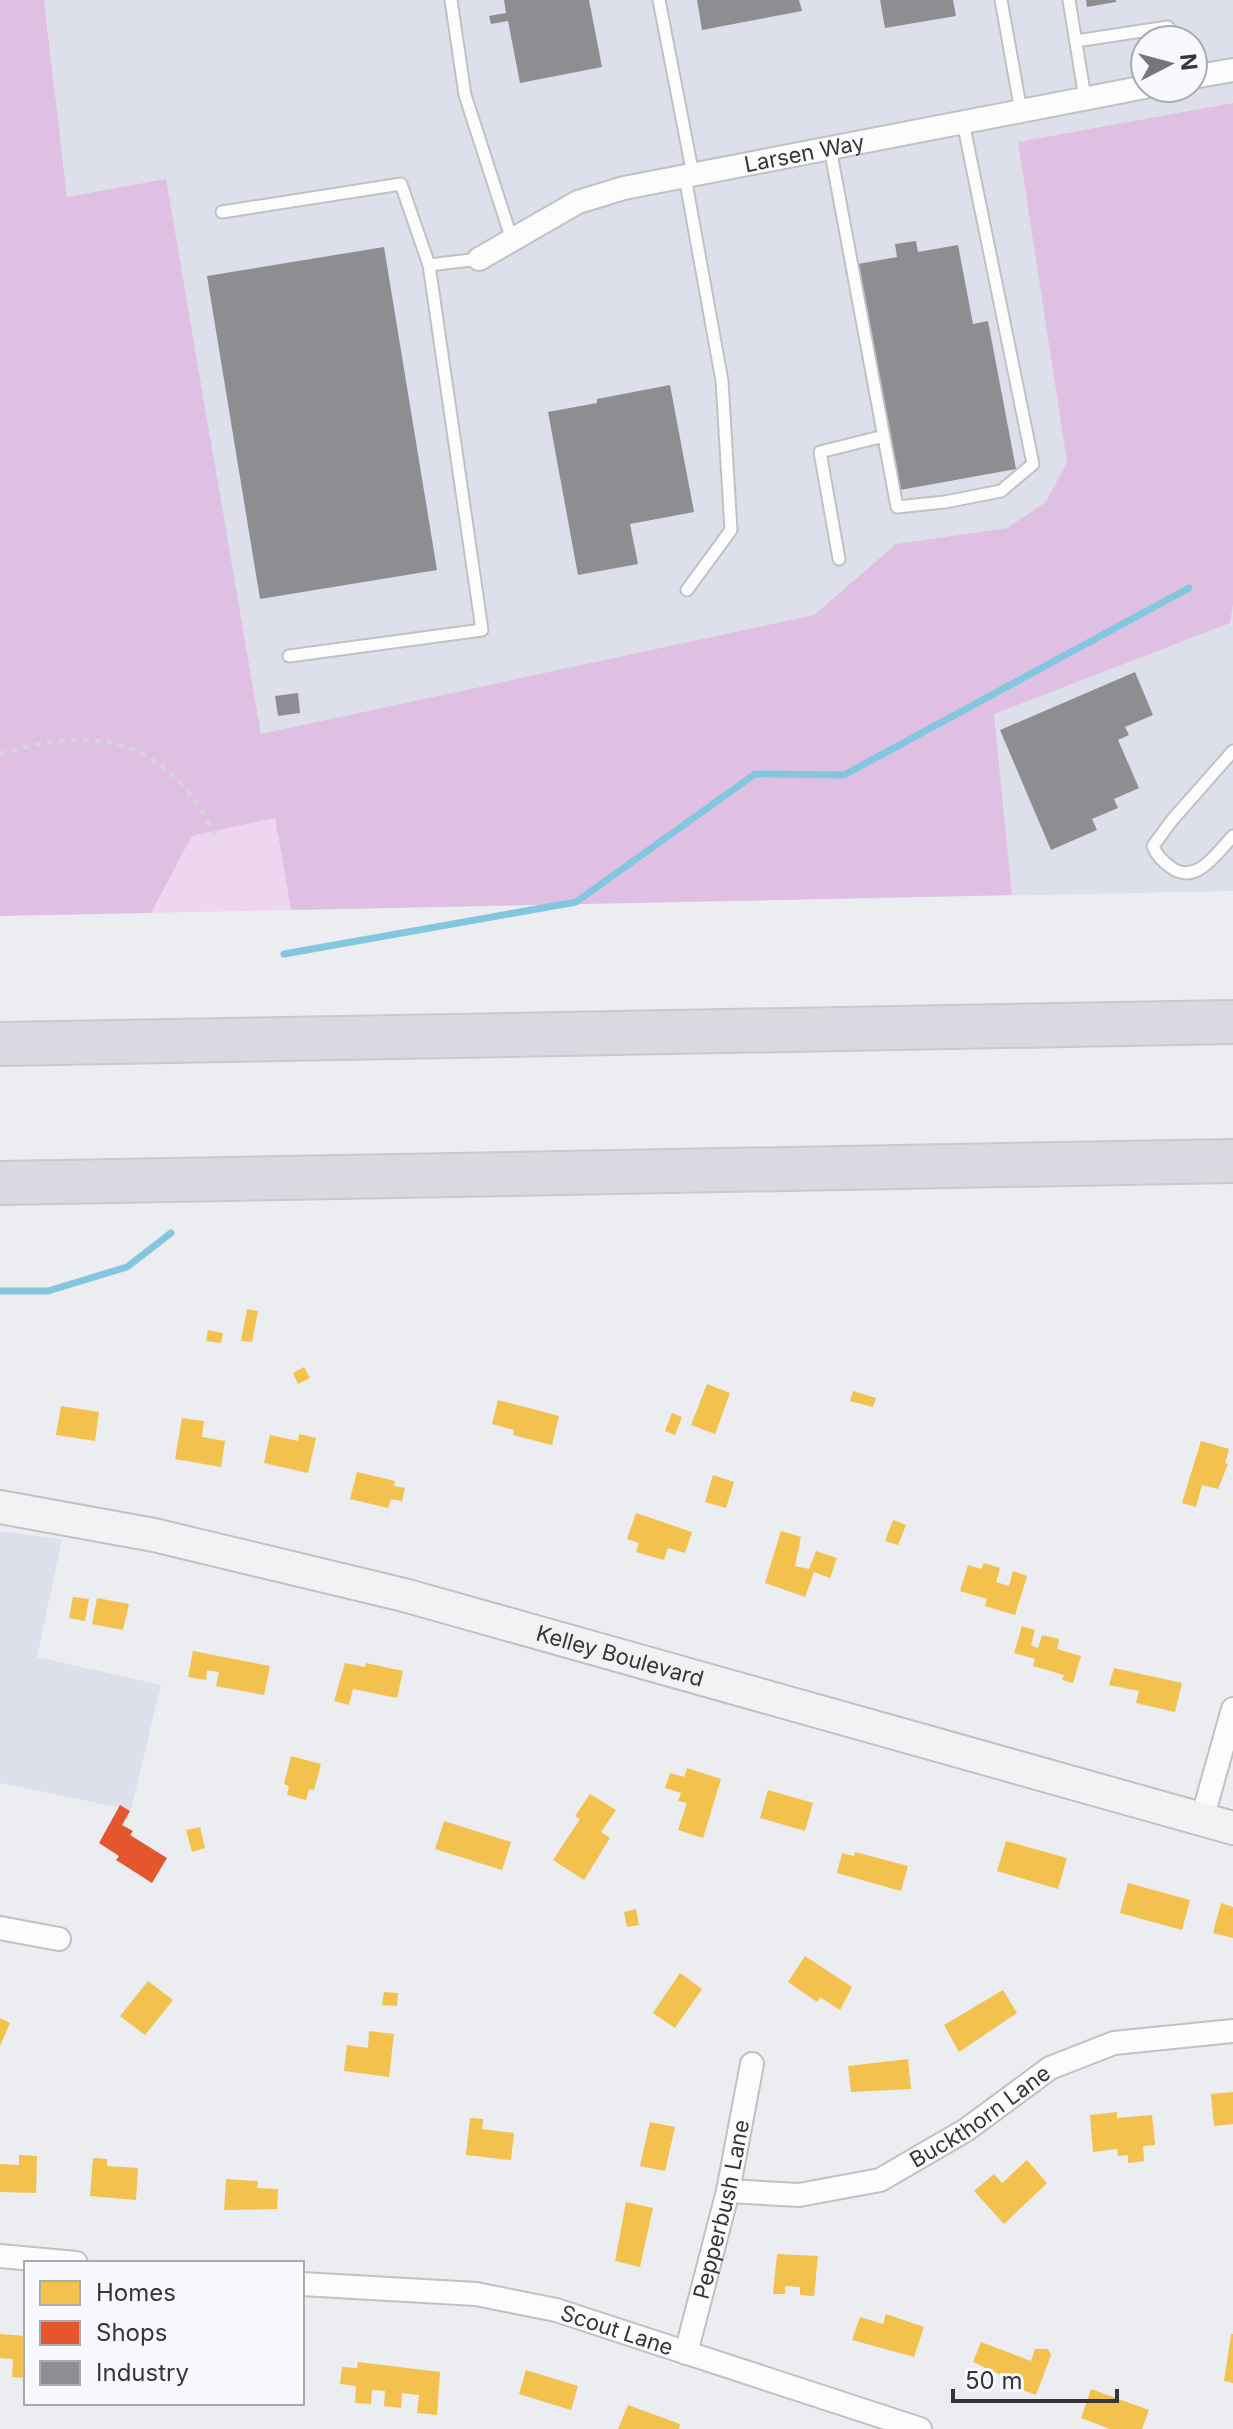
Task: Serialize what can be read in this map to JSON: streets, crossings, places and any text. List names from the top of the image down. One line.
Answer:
{"streets":{"main road":["Kelley Boulevard"],"street":["Larsen Way","Buckthorn Lane","Pepperbush Lane","Scout Lane"]},"crossings":[["Buckthorn Lane","Pepperbush Lane"],["Pepperbush Lane","Scout Lane"]],"legend":["Homes","Shops","Industry"],"scale_bar":"50 m","north":"right"}
